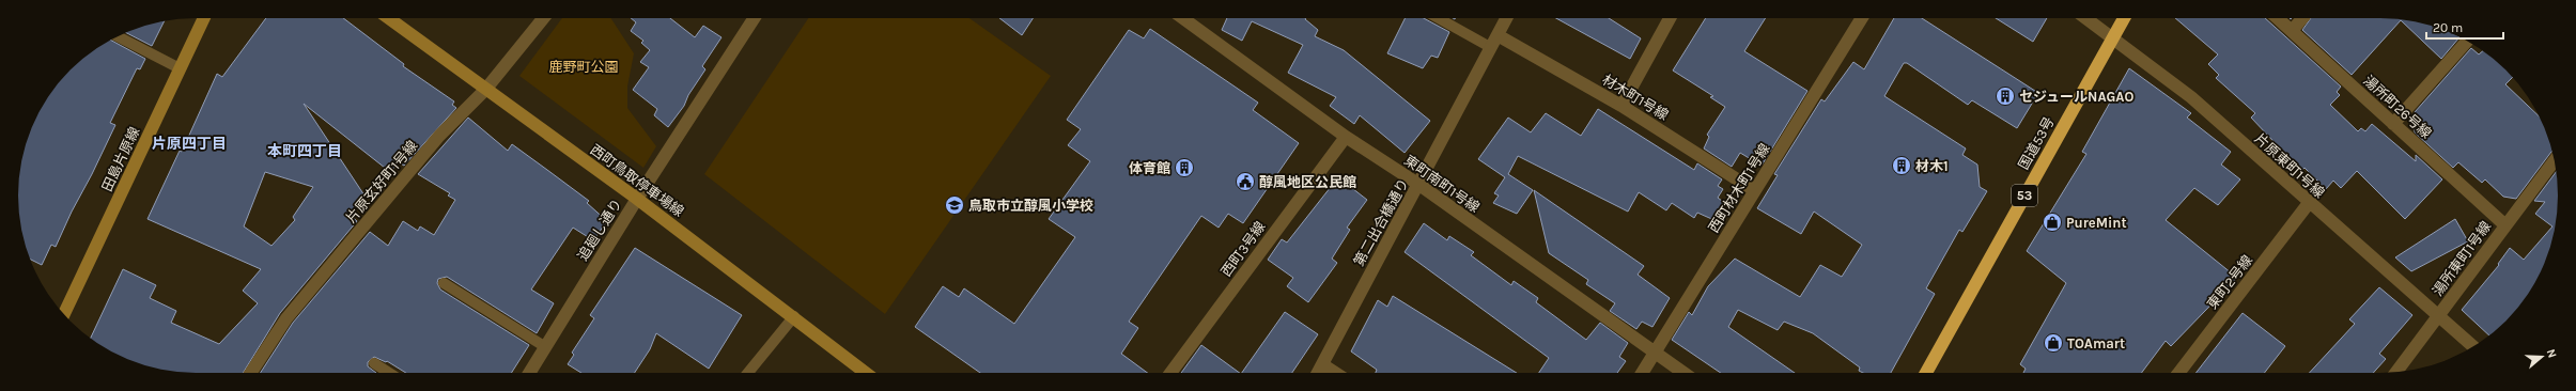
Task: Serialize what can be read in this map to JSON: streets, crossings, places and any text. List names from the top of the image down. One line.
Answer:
{"streets":{"highway":["国道53号","53"],"main road":["田島片原線","西町鳥取停車場線"],"street":["材木町1号線","湯所町26号線","片原東町1号線","片原玄好町1号線","東町南町1号線","西町材木町1号線","第二出合橋通り","追廻し通り","西町3号線","湯所東町1号線","東町2号線"]},"crossings":[["材木町1号線","西町材木町1号線"],["材木町1号線","第二出合橋通り"],["湯所町26号線","湯所東町1号線"],["国道53号","片原東町1号線"],["片原東町1号線","湯所東町1号線"],["片原東町1号線","東町2号線"],["西町鳥取停車場線","片原玄好町1号線"],["西町鳥取停車場線","追廻し通り"],["東町南町1号線","西町材木町1号線"],["東町南町1号線","第二出合橋通り"],["東町南町1号線","西町3号線"]],"districts":["片原四丁目","本町四丁目"],"parks":["鹿野町公園"],"places":{"building":["セジュールNAGAO","材木1","体育館"],"public building":["醇風地区公民館"],"school or university":["鳥取市立醇風小学校"],"shop":["PureMint","TOAmart"]},"scale_bar":"20 m","north":"right"}
